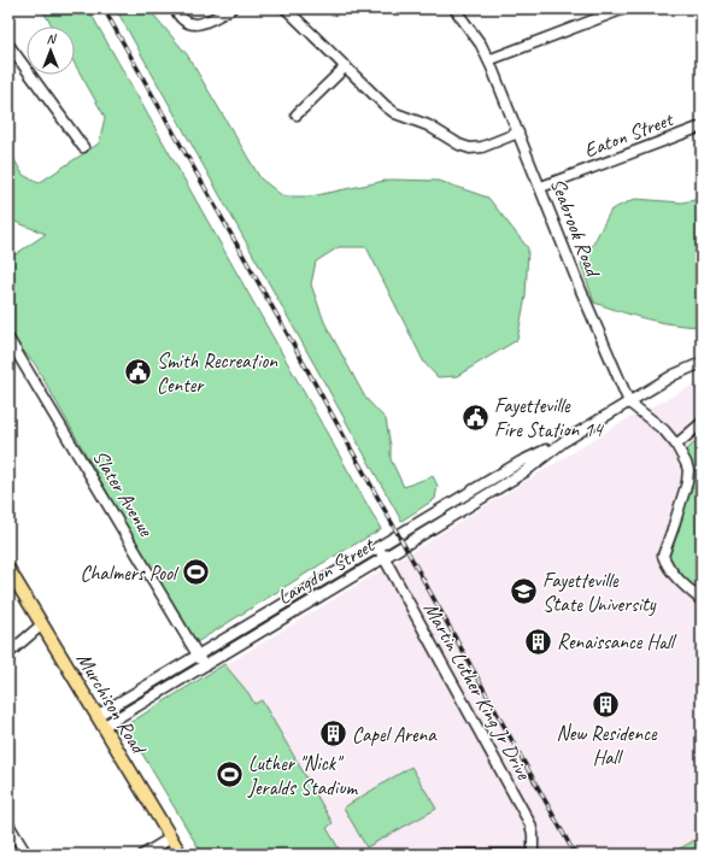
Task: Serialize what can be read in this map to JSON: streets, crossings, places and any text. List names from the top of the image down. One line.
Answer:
{"streets":{"main road":["Murchison Road"],"street":["Eaton Street","Seabrook Road","Slater Avenue","Langdon Street","Martin Luther King Jr Drive"]},"crossings":[["Eaton Street","Seabrook Road"],["Seabrook Road","Langdon Street"],["Slater Avenue","Langdon Street"],["Langdon Street","Martin Luther King Jr Drive"],["Langdon Street","Murchison Road"]],"places":{"public building":["Smith Recreation Center","Fayetteville Fire Station 14"],"sports":["Chalmers Pool","Luther \"Nick\" Jeralds Stadium"],"school or university":["Fayetteville State University"],"building":["Renaissance Hall","New Residence Hall","Capel Arena"]},"north":"top"}
